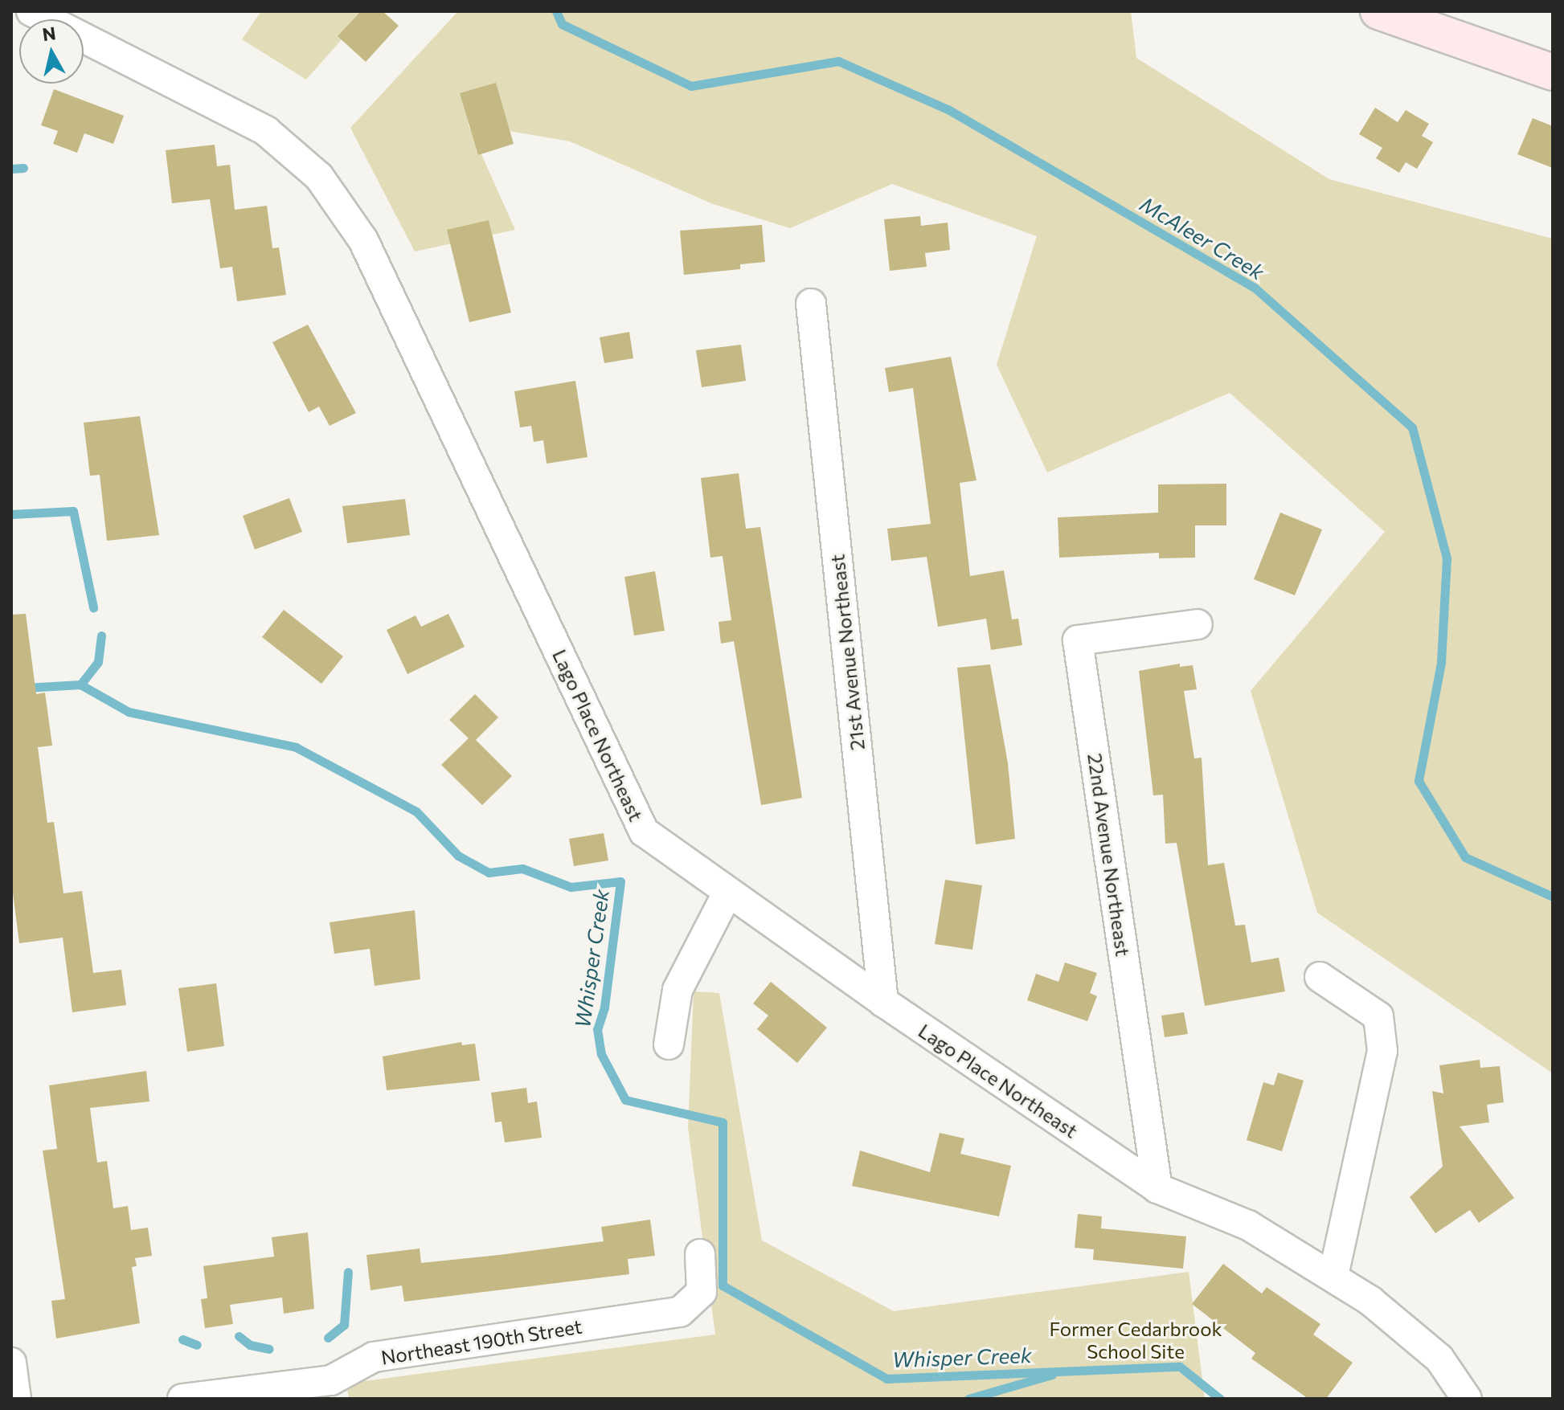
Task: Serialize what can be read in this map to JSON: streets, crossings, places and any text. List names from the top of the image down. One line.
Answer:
{"streets":{"street":["21st Avenue Northeast","Lago Place Northeast","22nd Avenue Northeast","Northeast 190th Street"]},"crossings":[["21st Avenue Northeast","Lago Place Northeast"],["Lago Place Northeast","22nd Avenue Northeast"]],"water":["McAleer Creek","Whisper Creek"],"parks":["Former Cedarbrook School Site"],"north":"top"}
